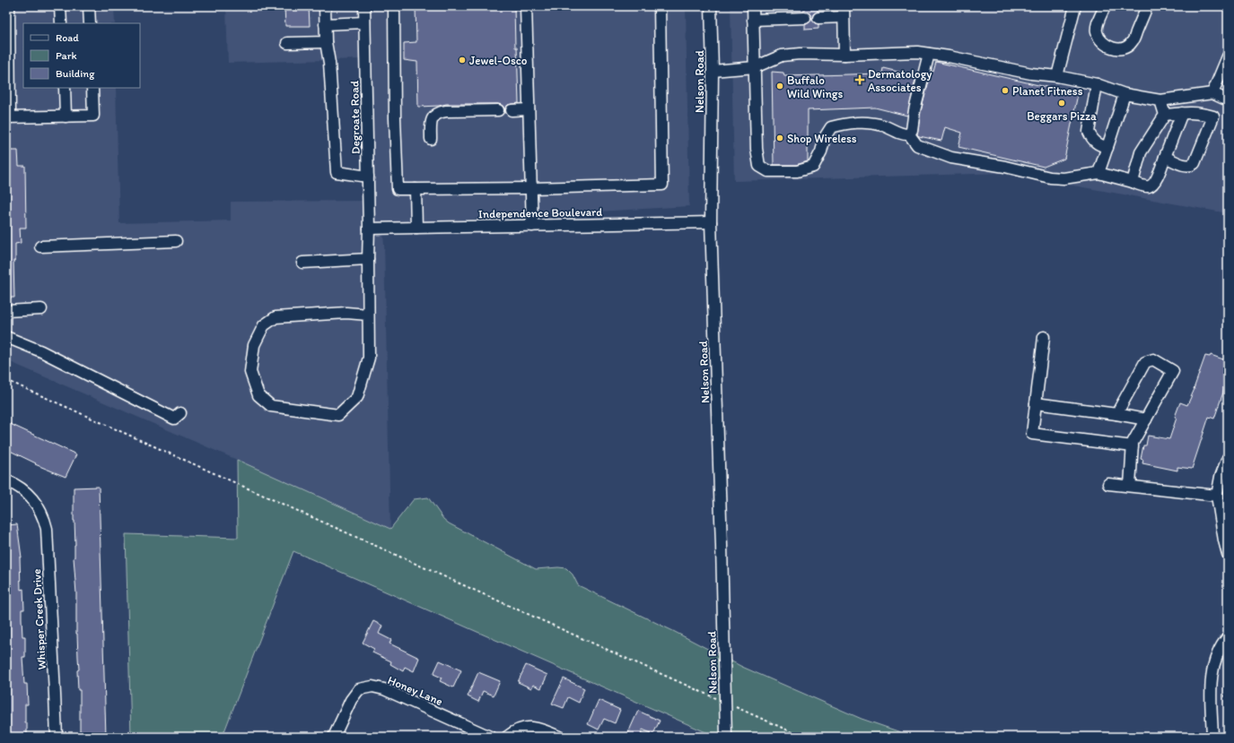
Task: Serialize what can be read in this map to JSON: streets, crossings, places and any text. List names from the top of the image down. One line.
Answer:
{"streets":{"street":["Nelson Road","Degroate Road","Independence Boulevard","Whisper Creek Drive","Honey Lane"]},"crossings":[["Nelson Road","Independence Boulevard"],["Degroate Road","Independence Boulevard"]],"places":{"other":["Jewel-Osco","Buffalo Wild Wings","Planet Fitness","Beggars Pizza","Shop Wireless"],"health":["Dermatology Associates"]},"legend":["Road","Park","Building"]}
